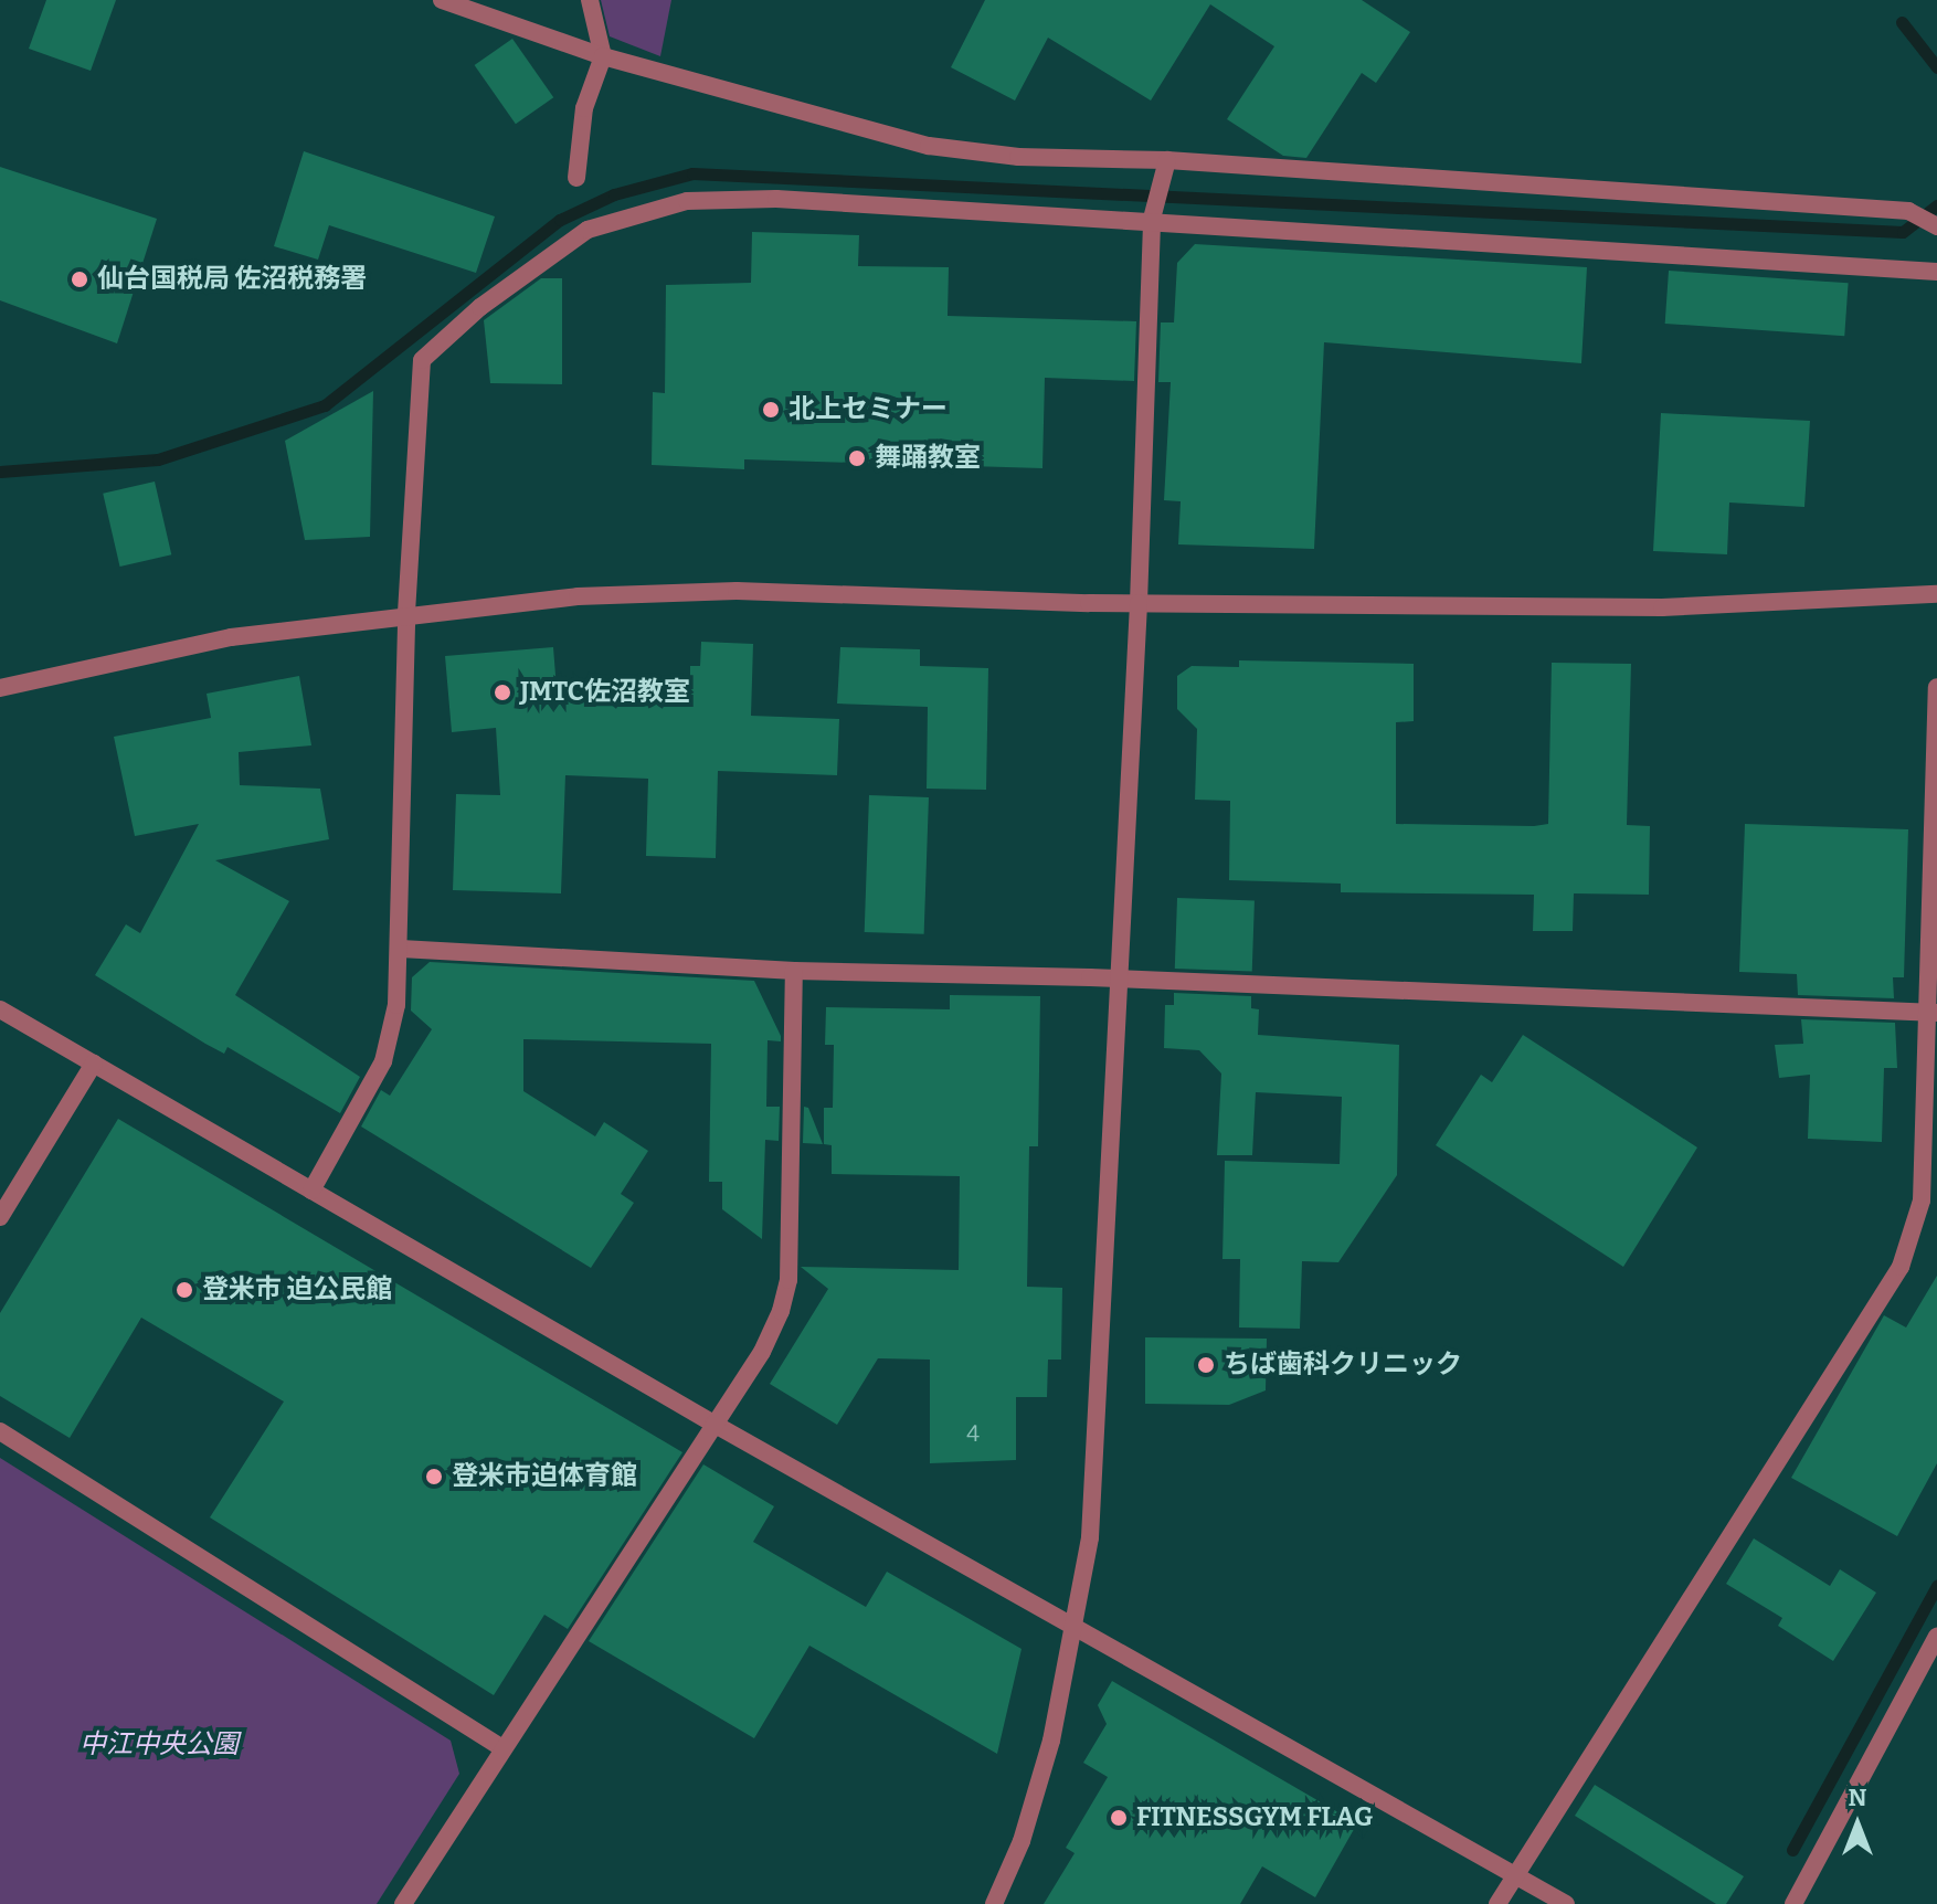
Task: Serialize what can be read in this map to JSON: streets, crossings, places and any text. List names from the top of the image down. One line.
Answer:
{"parks":["中江中央公園"],"places":["仙台国税局 佐沼税務署","北上セミナー","舞踊教室","JMTC佐沼教室","登米市 迫公民館","ちば歯科クリニック","登米市迫体育館","FITNESSGYM FLAG"],"house_numbers":["4"],"north":"top"}
